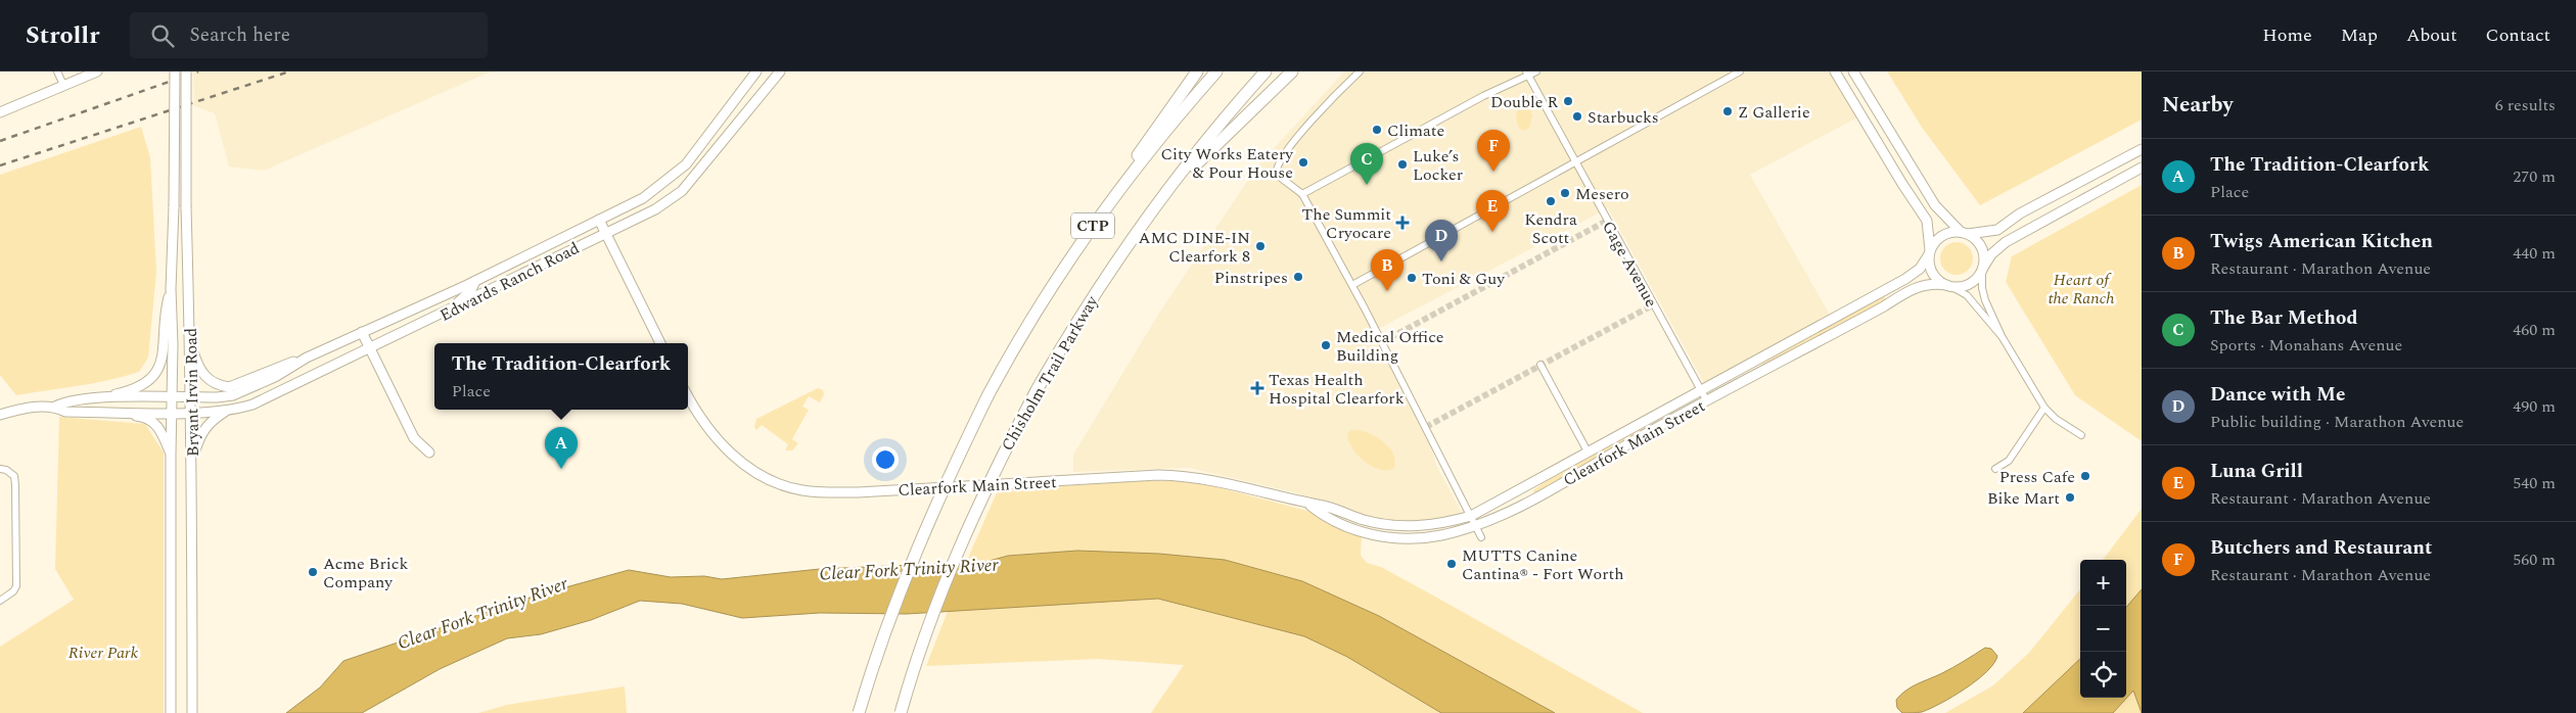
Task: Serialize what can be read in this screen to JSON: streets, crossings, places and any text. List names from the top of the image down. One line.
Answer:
{"streets":{"highway":["CTP","Chisholm Trail Parkway"],"street":["Gage Avenue","Edwards Ranch Road","Bryant Irvin Road","Clearfork Main Street"]},"crossings":[["Gage Avenue","Clearfork Main Street"],["Edwards Ranch Road","Bryant Irvin Road"]],"water":["Clear Fork Trinity River"],"parks":["Heart of the Ranch","River Park"],"places":{"other":["Double R","Z Gallerie","Starbucks","Climate","City Works Eatery & Pour House","Luke’s Locker","Mesero","Kendra Scott","AMC DINE-IN Clearfork 8","Pinstripes","Toni & Guy","Medical Office Building","Press Cafe","Bike Mart","MUTTS Canine Cantina® - Fort Worth","Acme Brick Company"],"health":["The Summit Cryocare","Texas Health Hospital Clearfork"]},"page":{"header":"Strollr","search":"Search here","nav":["Home","Map","About","Contact"],"heading":["Nearby","6 results"],"pins":["F","C","E","D","B","A"],"list":[{"mark":"A","name":"The Tradition-Clearfork","note":"Place","value":"270 m"},{"mark":"B","name":"Twigs American Kitchen","note":"Restaurant · Marathon Avenue","value":"440 m"},{"mark":"C","name":"The Bar Method","note":"Sports · Monahans Avenue","value":"460 m"},{"mark":"D","name":"Dance with Me","note":"Public building · Marathon Avenue","value":"490 m"},{"mark":"E","name":"Luna Grill","note":"Restaurant · Marathon Avenue","value":"540 m"},{"mark":"F","name":"Butchers and Restaurant","note":"Restaurant · Marathon Avenue","value":"560 m"}],"popup":["The Tradition-Clearfork","Place"],"map_buttons":["+","−"]}}
